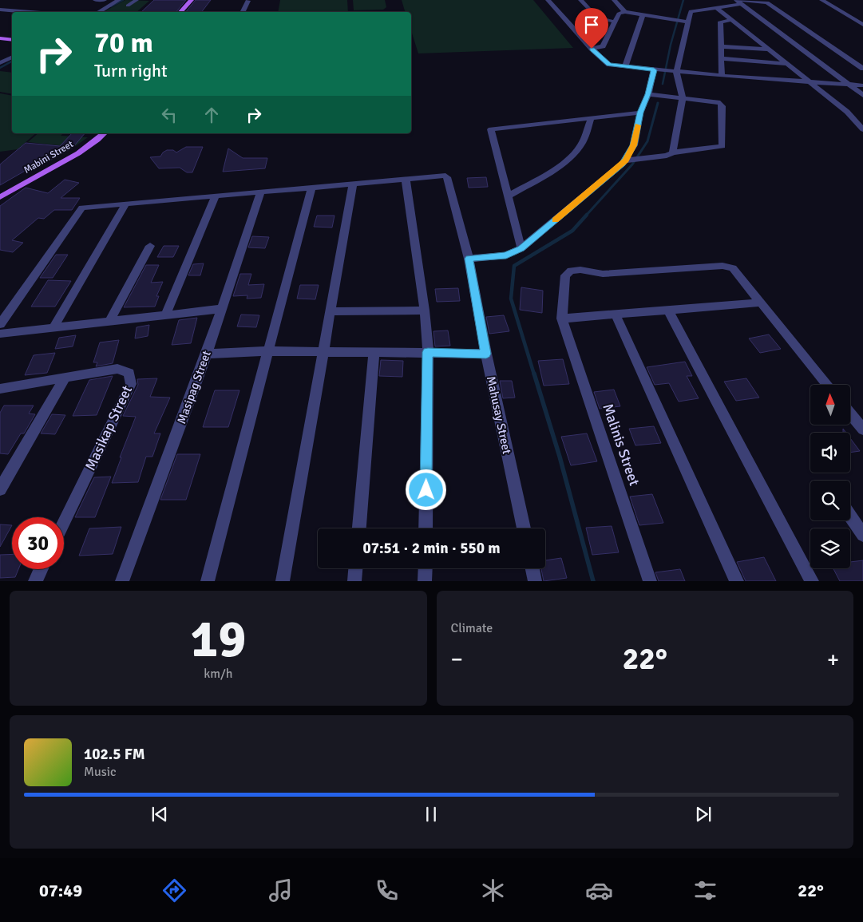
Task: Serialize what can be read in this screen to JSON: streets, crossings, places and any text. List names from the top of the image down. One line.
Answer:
{"streets":{"main road":["Mabini Street"],"street":["Masipag Street","Mahusay Street","Masikap Street","Malinis Street"]},"north":"top","page":{"turn":["70 m","Turn right"],"limit":"30","trip":"07:51 · 2 min · 550 m","tile":[["19","km/h"],"Climate"],"heat":["−","22°","+"],"song":["102.5 FM","Music"],"tabs":["07:49","22°"]}}
